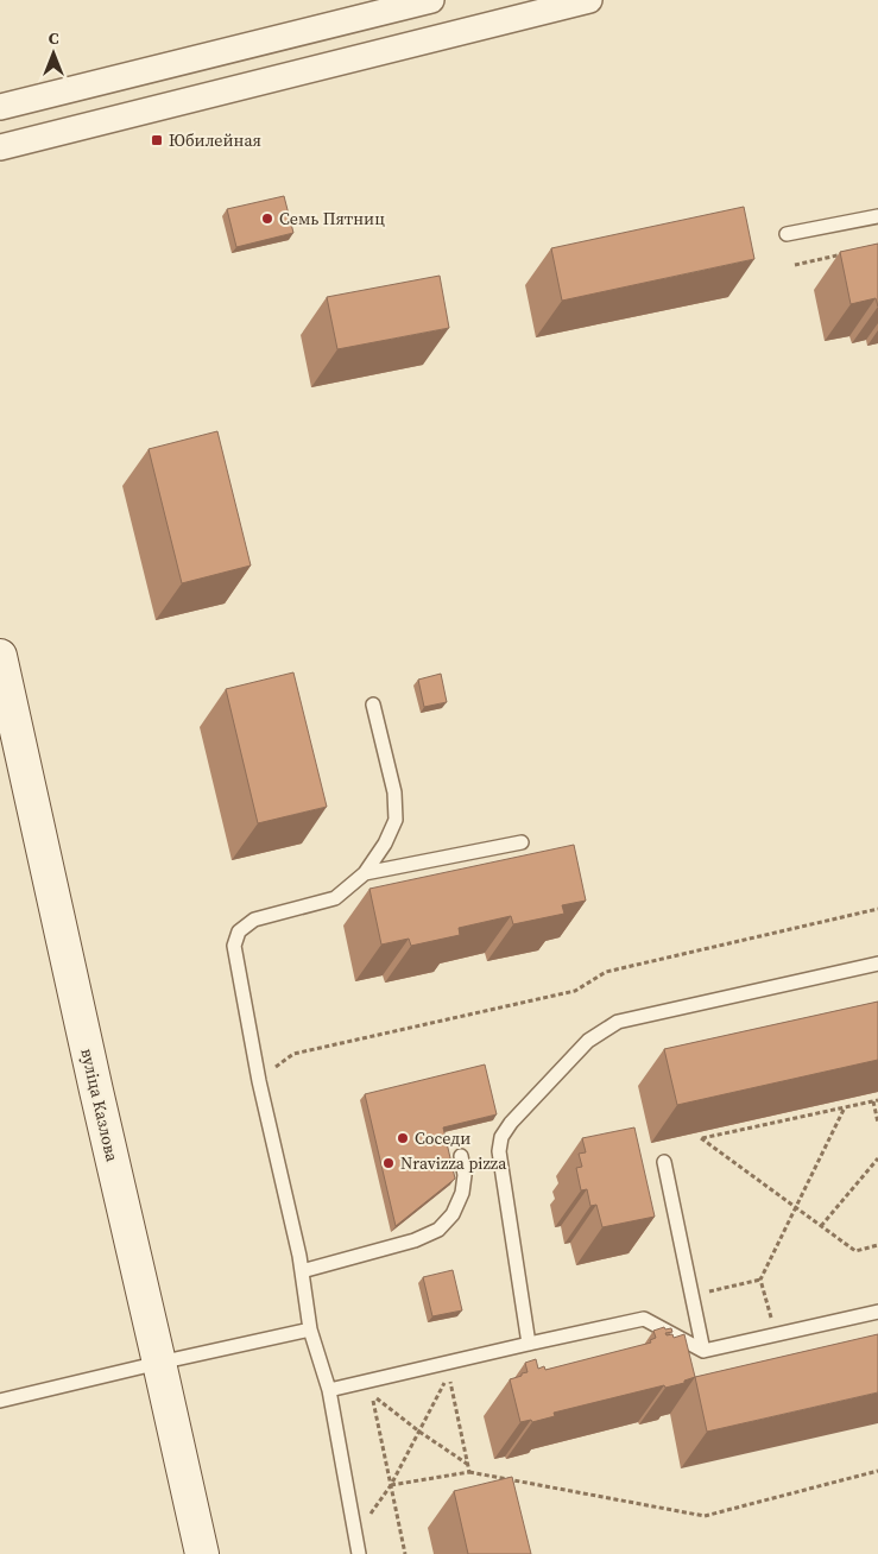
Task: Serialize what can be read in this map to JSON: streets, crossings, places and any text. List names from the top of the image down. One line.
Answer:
{"streets":{"main road":["вуліца Казлова"]},"places":{"transit":["Юбилейная"],"other":["Семь Пятниц","Соседи","Nravizza pizza"]},"north":"top"}
